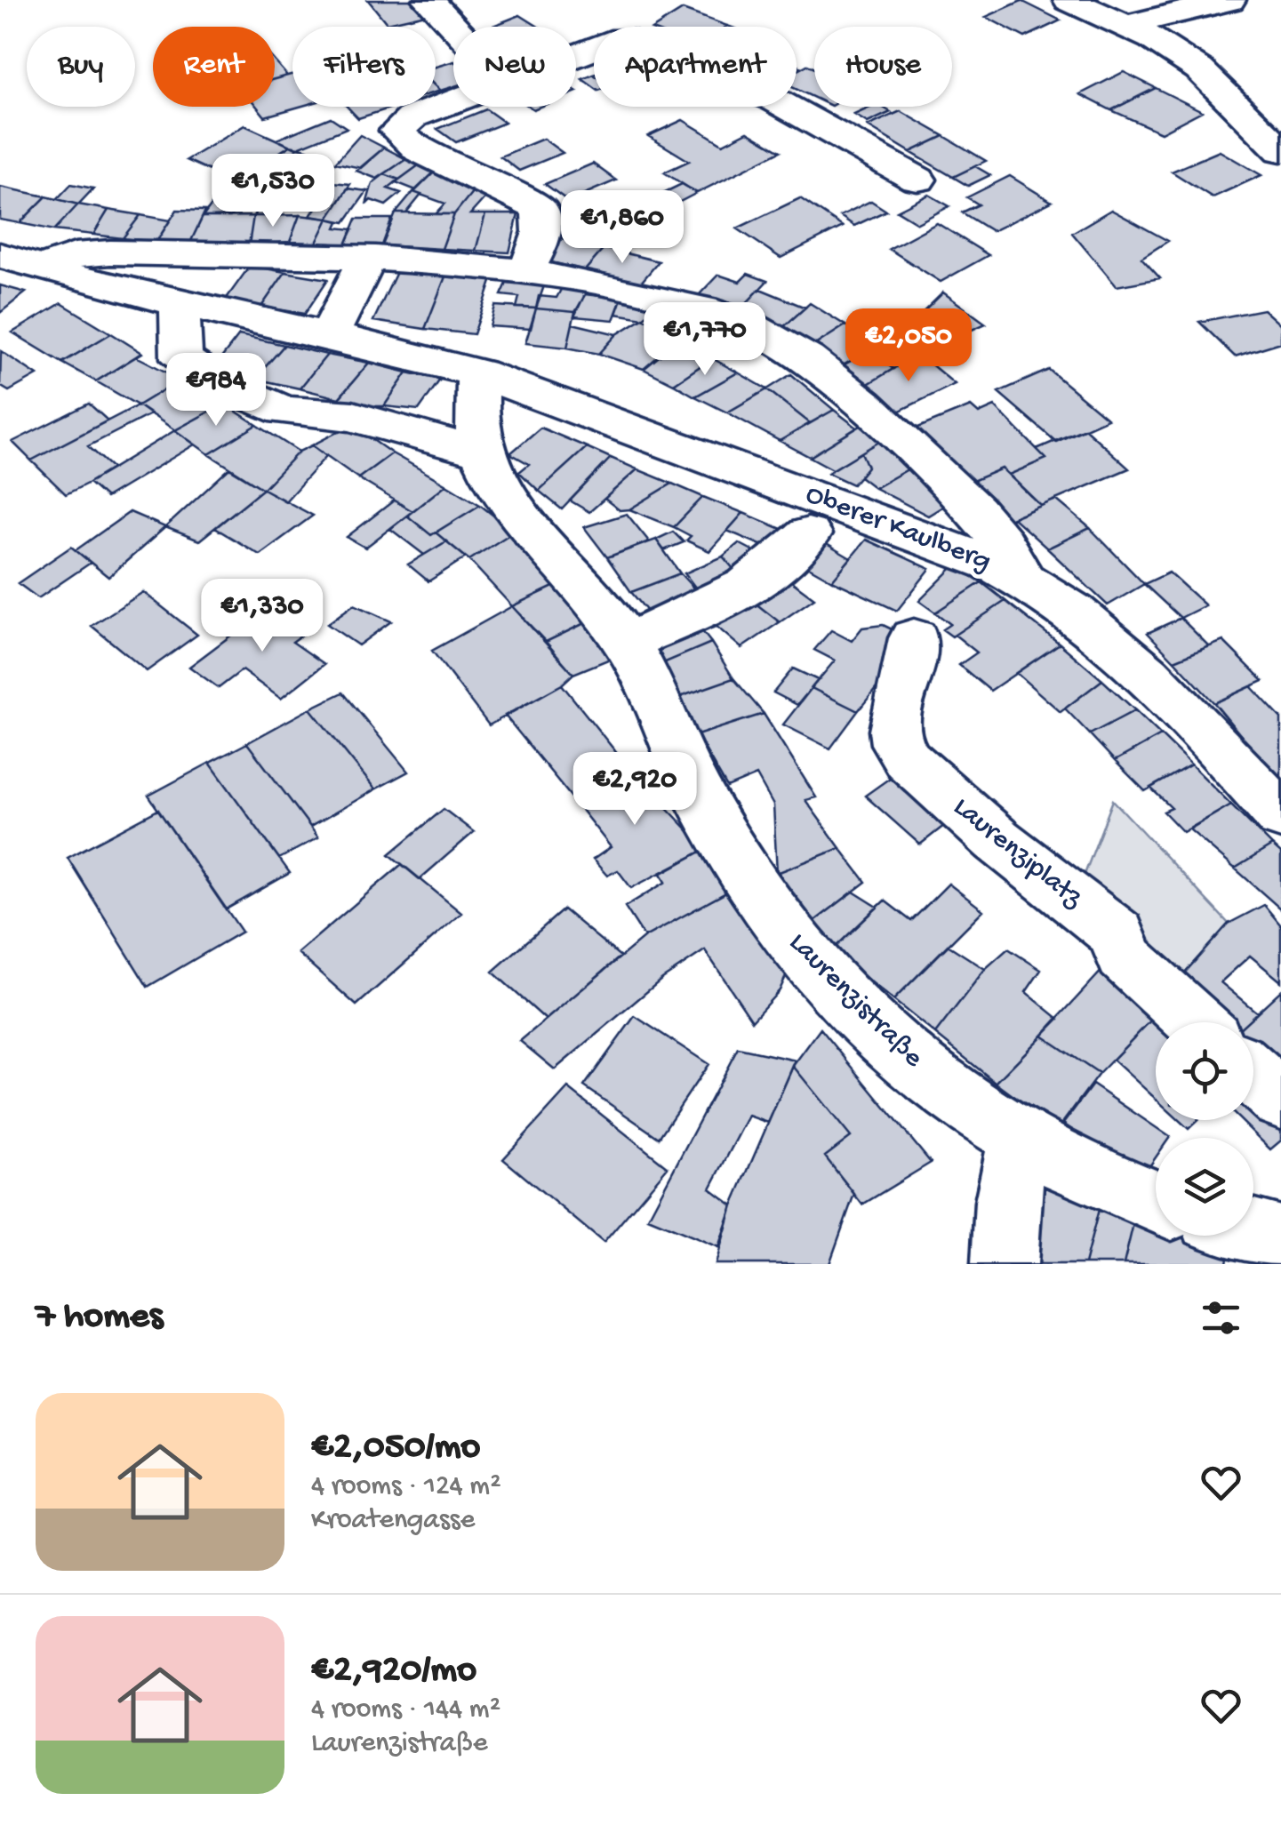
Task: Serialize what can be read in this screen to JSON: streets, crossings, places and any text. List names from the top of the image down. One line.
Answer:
{"streets":{"street":["Oberer Kaulberg","Laurenziplatz","Laurenzistraße"]},"crossings":[["Oberer Kaulberg","Laurenzistraße"]],"page":{"chip":["Buy","Rent","Filters","New","Apartment","House"],"price":["€1,530","€1,860","€1,770","€2,050","€984","€1,330","€2,920"],"heading":"7 homes","list":[{"name":"€2,050/mo","note":"4 rooms · 124 m² · Kroatengasse"},{"name":"€2,920/mo","note":"4 rooms · 144 m² · Laurenzistraße"}]}}
